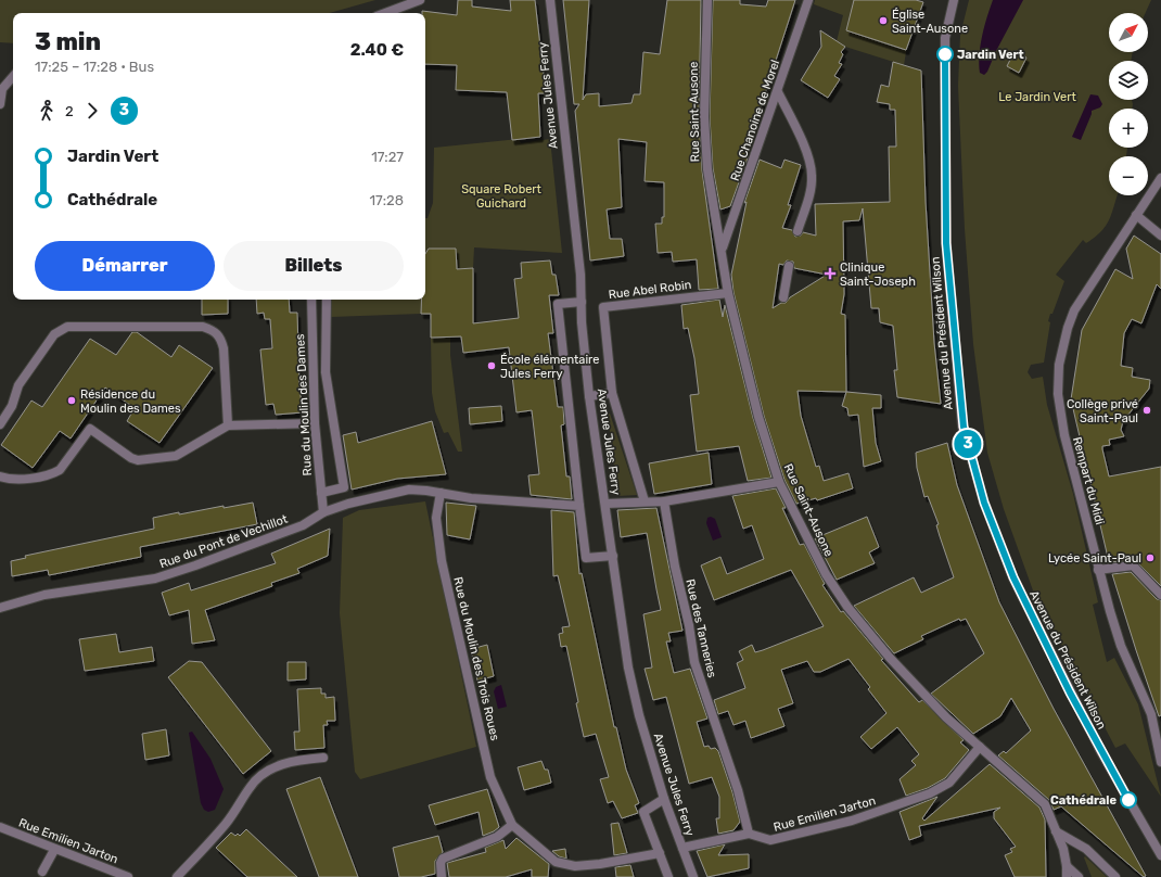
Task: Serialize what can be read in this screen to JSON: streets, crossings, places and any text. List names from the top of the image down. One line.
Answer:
{"streets":{"street":["Avenue Jules Ferry","Rue Saint-Ausone","Rue Chanoine de Morel","Rue Abel Robin","Avenue du Président Wilson","Rue du Moulin des Dames","Rempart du Midi","Rue du Pont de Vechillot","Rue des Tanneries","Rue du Moulin des Trois Roues","Rue Emilien Jarton"]},"crossings":[["Avenue Jules Ferry","Rue Emilien Jarton"],["Rue Saint-Ausone","Rue Chanoine de Morel"],["Rue Saint-Ausone","Rue Abel Robin"],["Rue Saint-Ausone","Rue Emilien Jarton"],["Rue du Moulin des Dames","Rue du Pont de Vechillot"],["Rue du Pont de Vechillot","Rue du Moulin des Trois Roues"],["Rue des Tanneries","Rue Emilien Jarton"]],"parks":["Le Jardin Vert","Square Robert Guichard"],"places":{"other":["Église Saint-Ausone","Jardin Vert","École élémentaire Jules Ferry","Résidence du Moulin des Dames","Collège privé Saint-Paul","Lycée Saint-Paul","Cathédrale"],"health":["Clinique Saint-Joseph"]},"lines":["bus line 3"],"north":"top right","page":{"on_map":"3","map_buttons":["+","−"],"heading":["3 min","17:25 – 17:28 · Bus","2.40 €"],"legs":["2","3"],"list":[{"name":"Jardin Vert","value":"17:27"},{"name":"Cathédrale","value":"17:28"}],"buttons":["Démarrer","Billets"]}}
